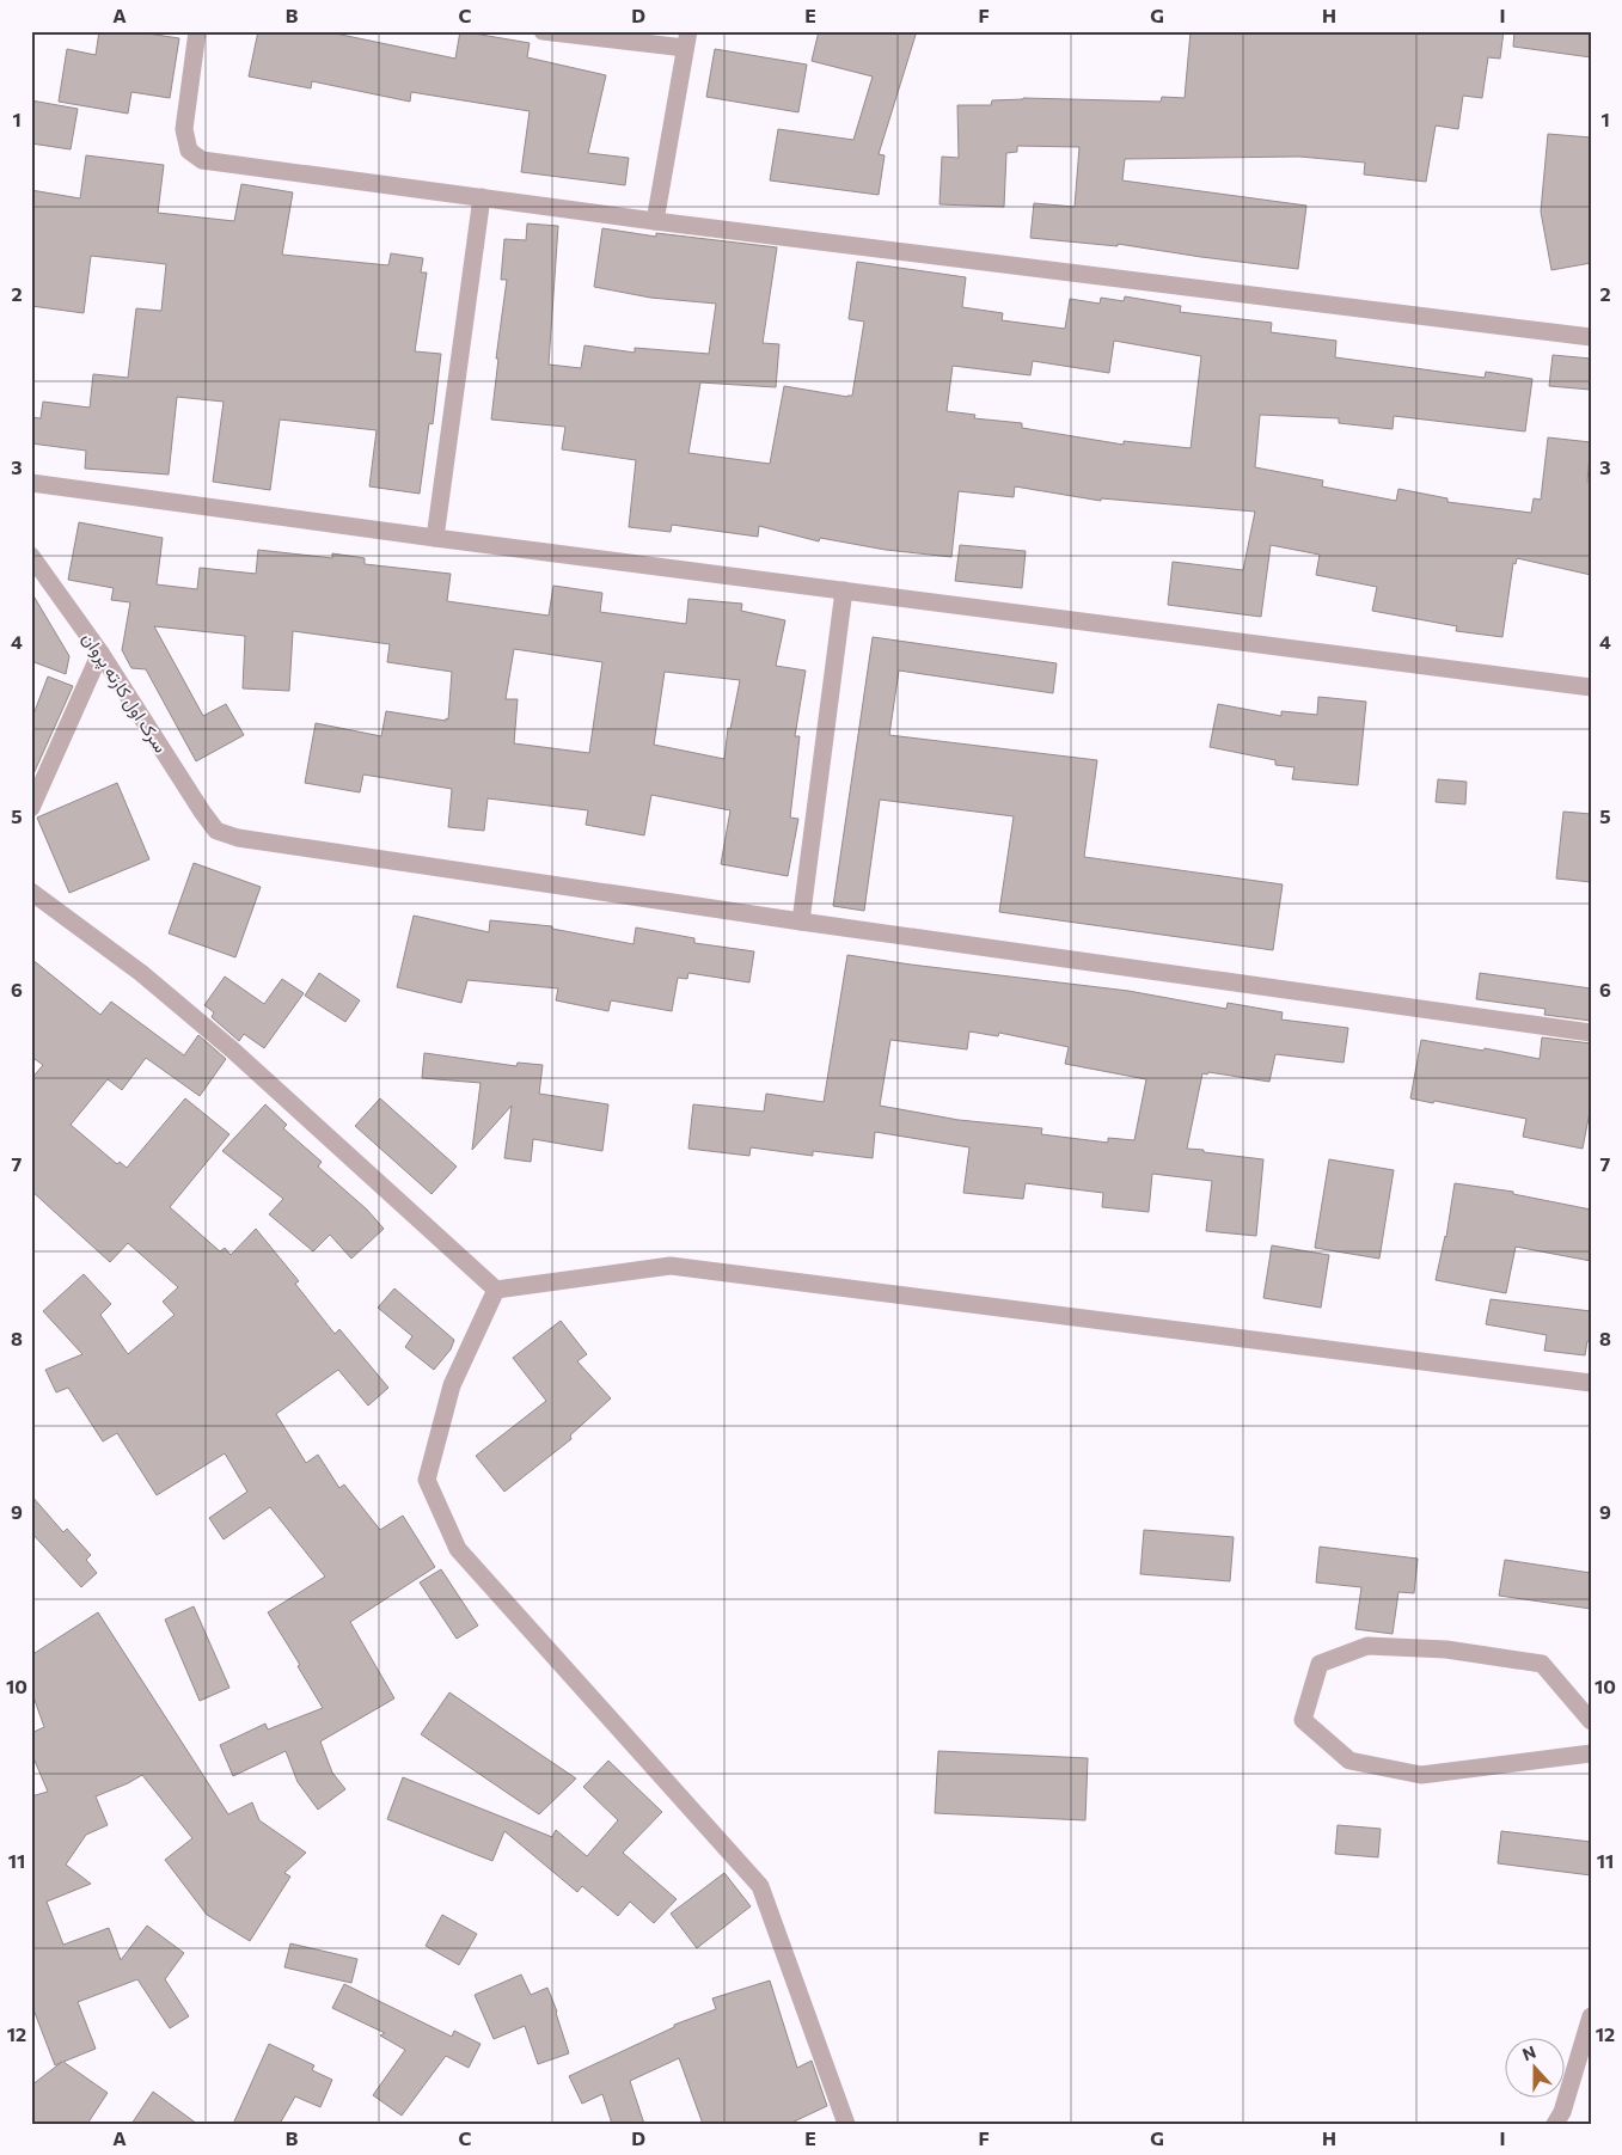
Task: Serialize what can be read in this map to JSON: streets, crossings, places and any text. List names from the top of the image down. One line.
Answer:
{"streets":{"street":["سرک اول کارته پروان"]},"north":"top","grid":{"columns":["A","B","C","D","E","F","G","H","I"],"rows":["1","2","3","4","5","6","7","8","9","10","11","12"]}}
